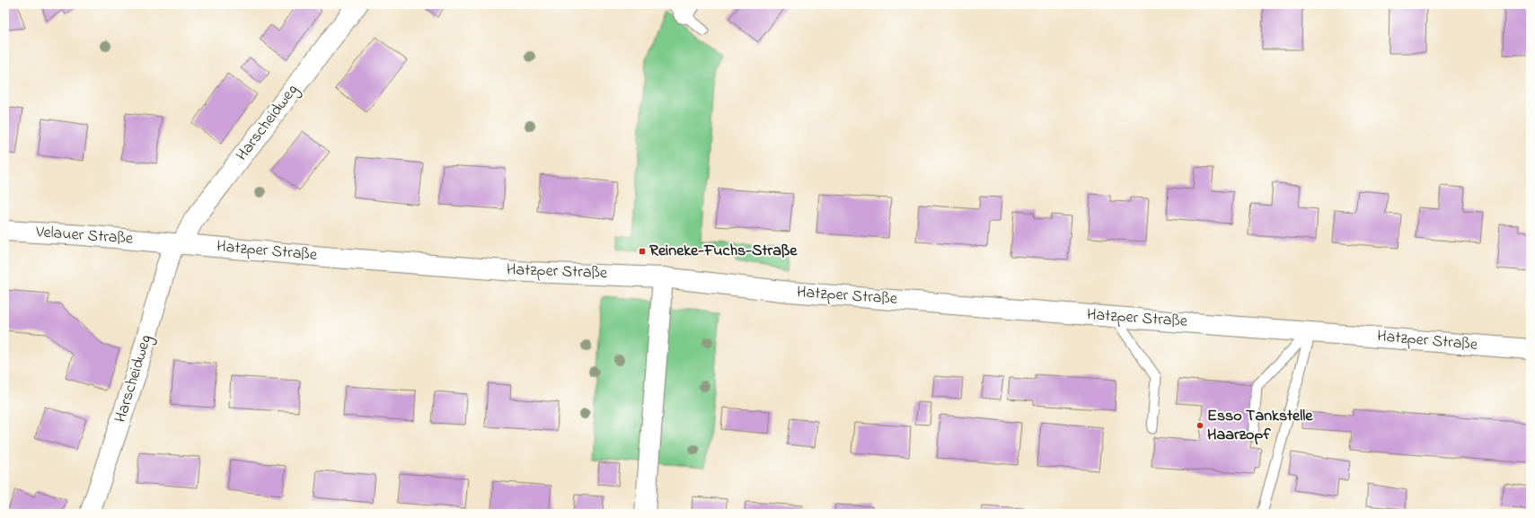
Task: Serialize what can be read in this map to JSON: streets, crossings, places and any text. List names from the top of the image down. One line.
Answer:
{"streets":{"main road":["Harscheidweg","Velauer Straße","Hatzper Straße"]},"crossings":[["Harscheidweg","Velauer Straße"],["Harscheidweg","Hatzper Straße"],["Velauer Straße","Hatzper Straße"]],"places":{"transit":["Reineke-Fuchs-Straße"],"other":["Esso Tankstelle Haarzopf"]}}
